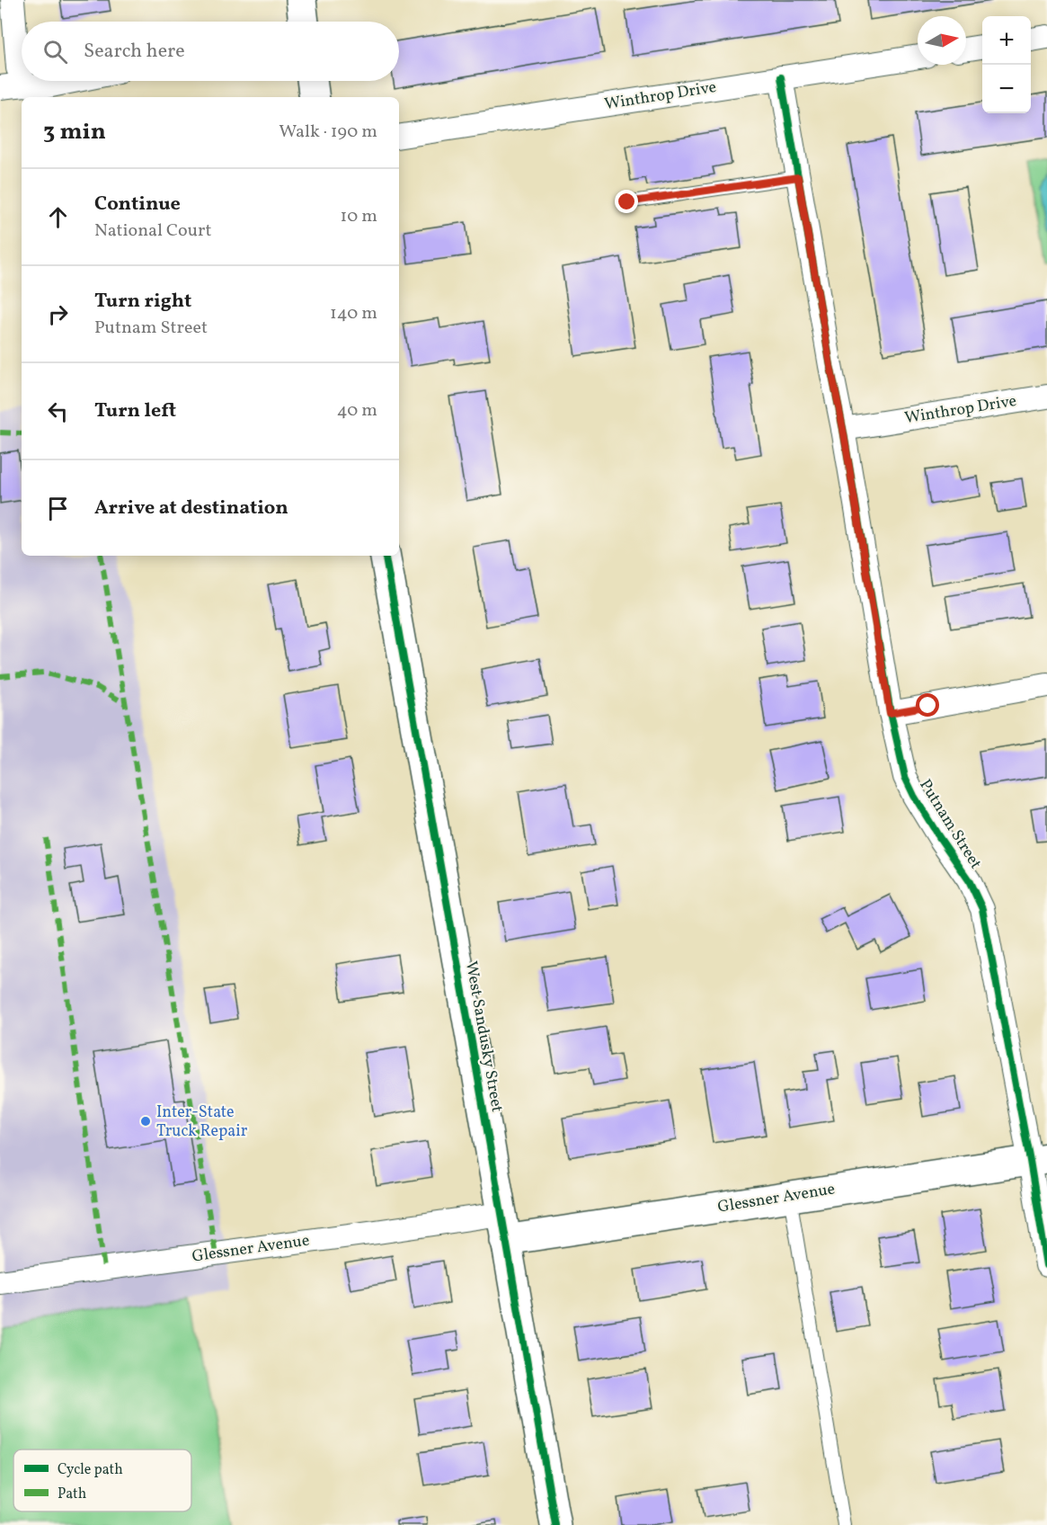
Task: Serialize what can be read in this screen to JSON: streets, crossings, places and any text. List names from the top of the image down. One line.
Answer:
{"streets":{"street":["Winthrop Drive","Putnam Street","West Sandusky Street","Glessner Avenue"]},"crossings":[["Winthrop Drive","Putnam Street"],["Putnam Street","Glessner Avenue"],["West Sandusky Street","Glessner Avenue"]],"places":["Inter-State Truck Repair"],"legend":["Cycle path","Path"],"north":"right","page":{"map_buttons":["+","−"],"search":"Search here","heading":["3 min","Walk · 190 m"],"list":[["Continue","National Court","10 m"],["Turn right","Putnam Street","140 m"],["Turn left","40 m"],"Arrive at destination"]}}
